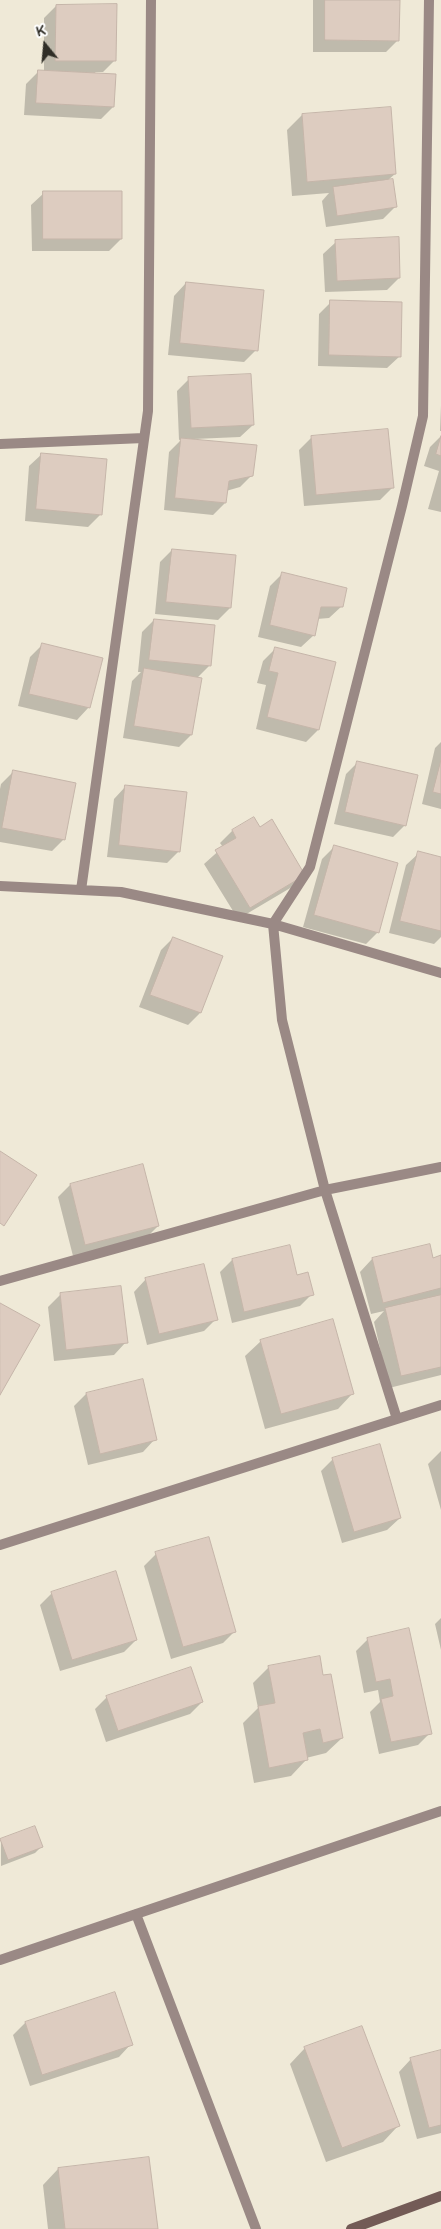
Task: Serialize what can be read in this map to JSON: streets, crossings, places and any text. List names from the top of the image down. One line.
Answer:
{"north":"top"}
